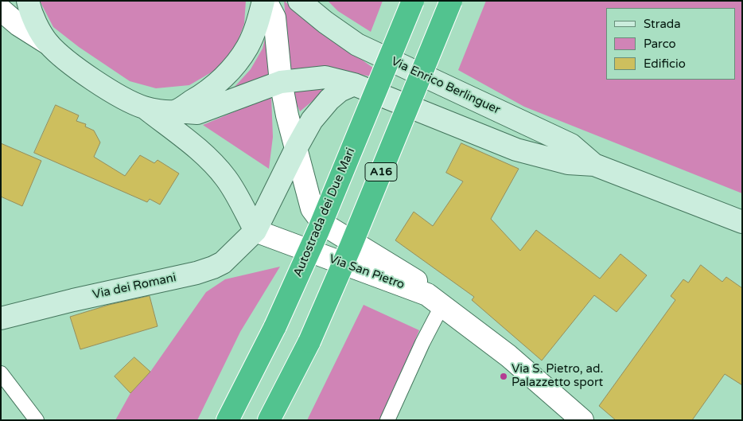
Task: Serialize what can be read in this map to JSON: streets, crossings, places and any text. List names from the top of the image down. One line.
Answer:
{"streets":{"highway":["A16","Autostrada dei Due Mari"],"main road":["Via Enrico Berlinguer","Via dei Romani"],"street":["Via San Pietro"]},"crossings":[["Via Enrico Berlinguer","Via dei Romani"],["Via San Pietro","Via dei Romani"]],"places":["Via S. Pietro, ad. Palazzetto sport"],"legend":["Strada","Parco","Edificio"]}
